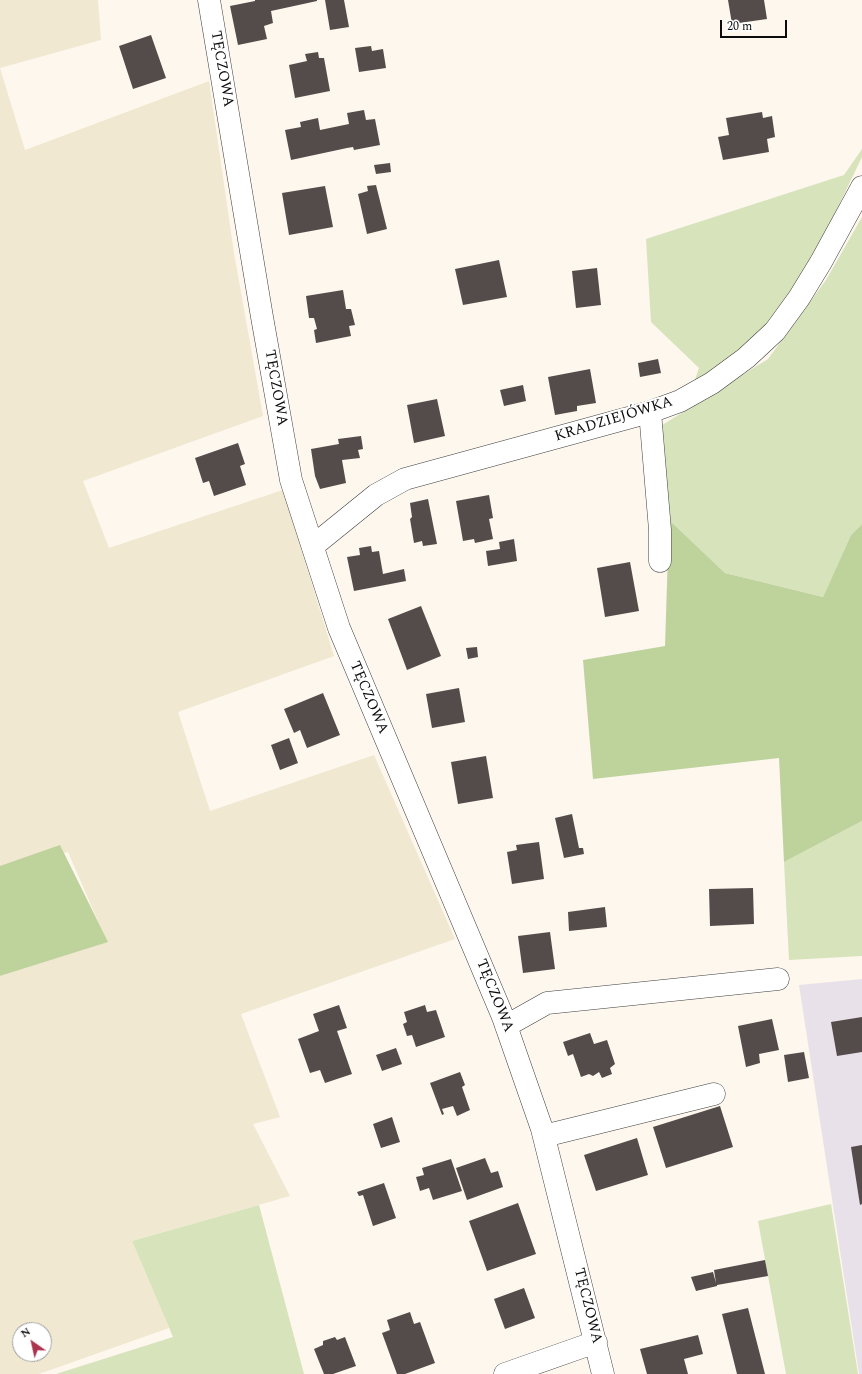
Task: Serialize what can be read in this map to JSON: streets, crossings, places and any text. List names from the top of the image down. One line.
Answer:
{"streets":{"street":["TĘCZOWA","KRADZIEJÓWKA"]},"crossings":[["TĘCZOWA","KRADZIEJÓWKA"]],"scale_bar":"20 m","north":"top left"}
